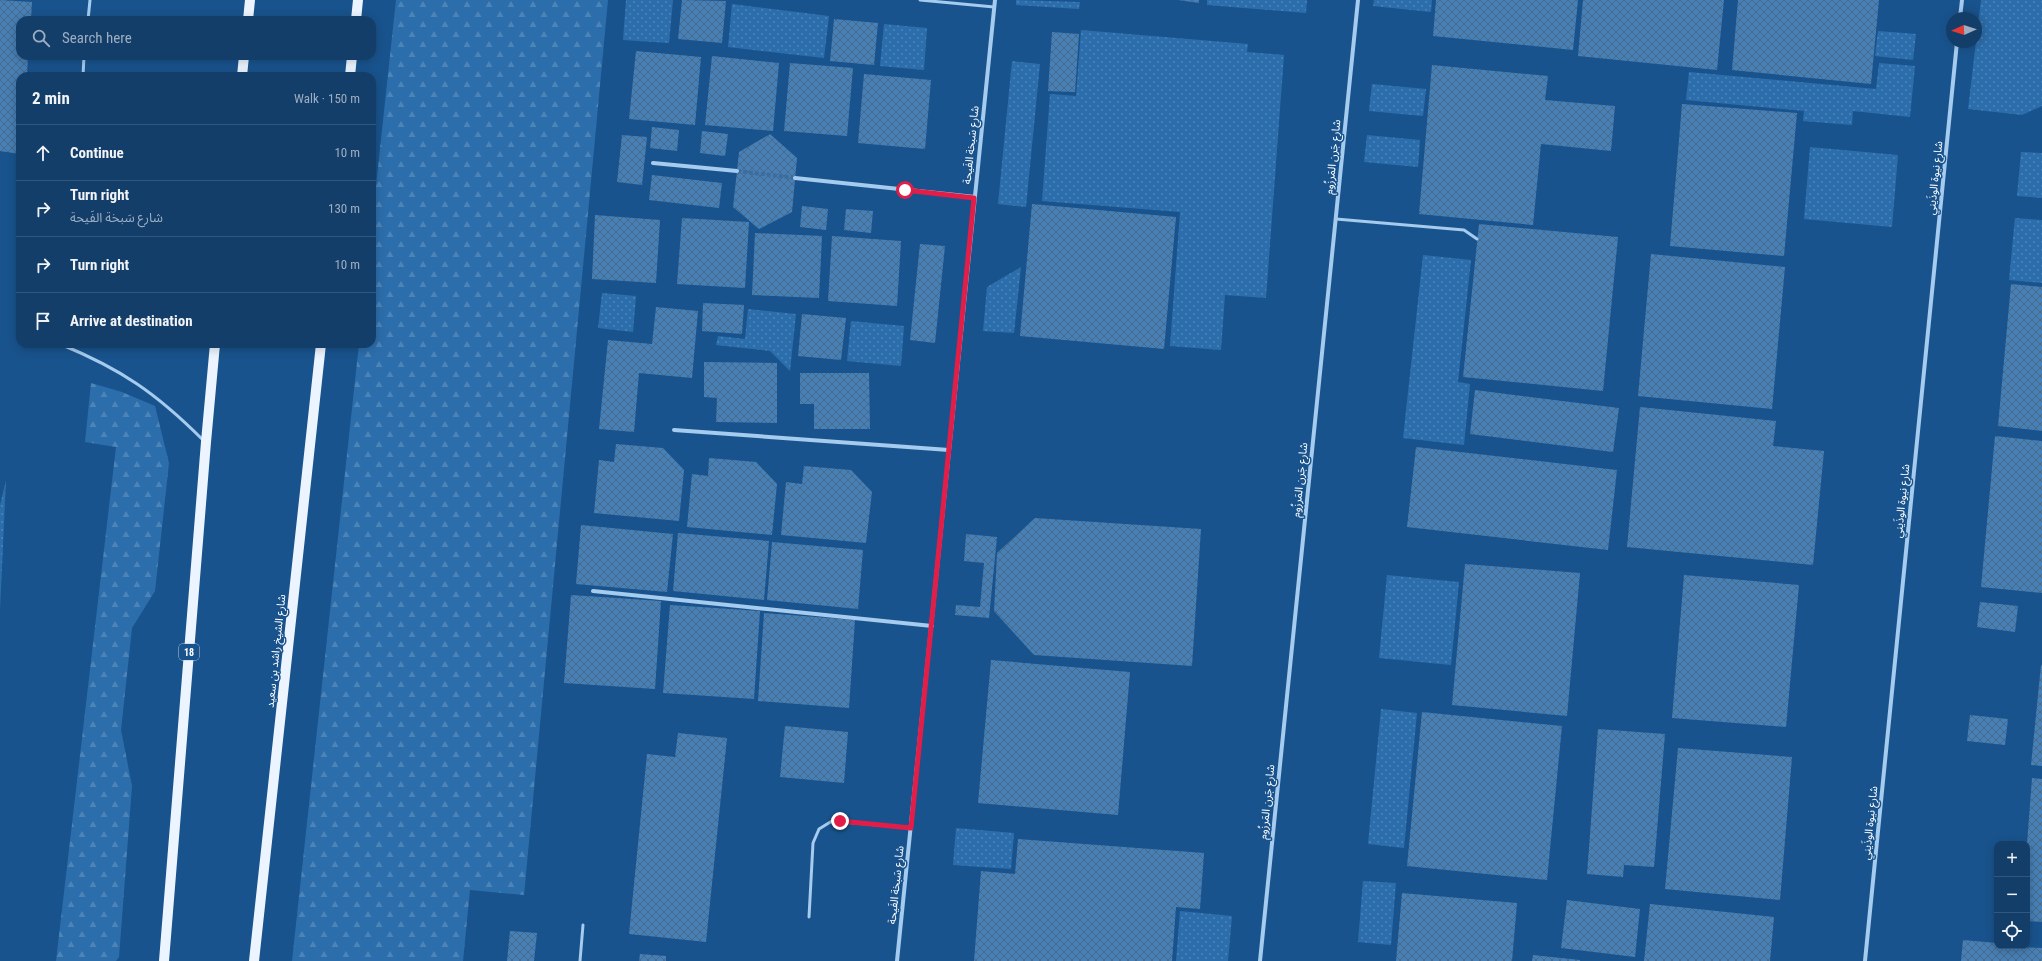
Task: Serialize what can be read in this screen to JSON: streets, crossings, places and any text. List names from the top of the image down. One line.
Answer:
{"streets":{"main road":["شارع الشيخ راشد بن سعيد","18"],"street":["شارع سَبخة الفَيحة","شارع جَرن المَرزُوم","شارع نيوة الوذَيني"]},"north":"left","page":{"search":"Search here","heading":["2 min","Walk · 150 m"],"list":[["Continue","10 m"],["Turn right","شارع سَبخة الفَيحة","130 m"],["Turn right","10 m"],"Arrive at destination"],"map_buttons":["+","−"]}}
